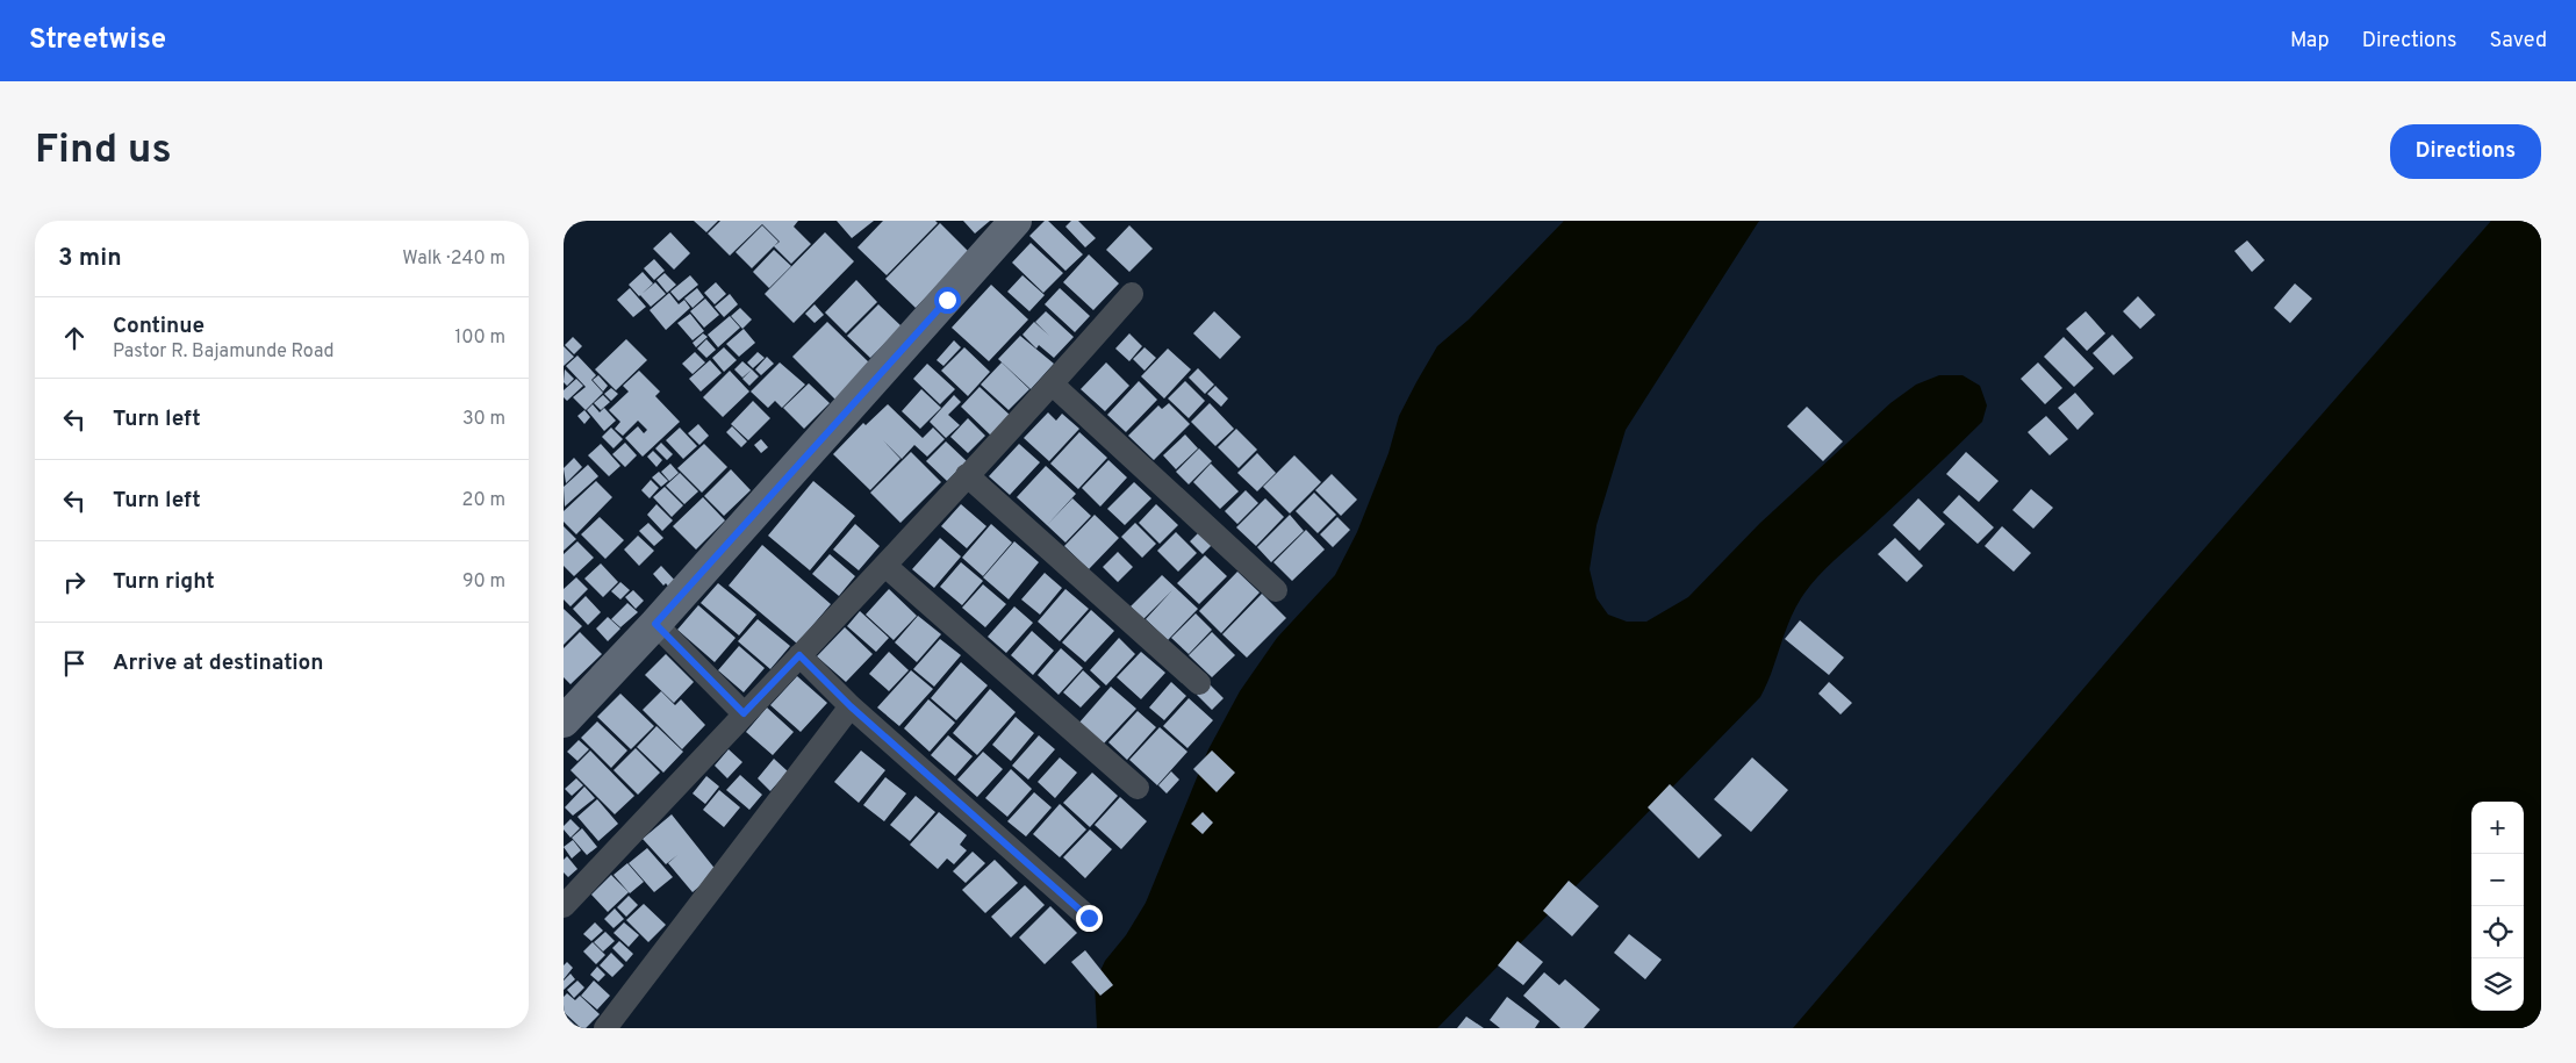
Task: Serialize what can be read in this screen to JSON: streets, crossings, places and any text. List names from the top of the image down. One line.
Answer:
{"page":{"header":"Streetwise","nav":["Map","Directions","Saved"],"buttons":"Directions","title":"Find us","heading":["3 min","Walk · 240 m"],"list":[["Continue","Pastor R. Bajamunde Road","100 m"],["Turn left","30 m"],["Turn left","20 m"],["Turn right","90 m"],"Arrive at destination"],"map_buttons":["+","−"]}}
